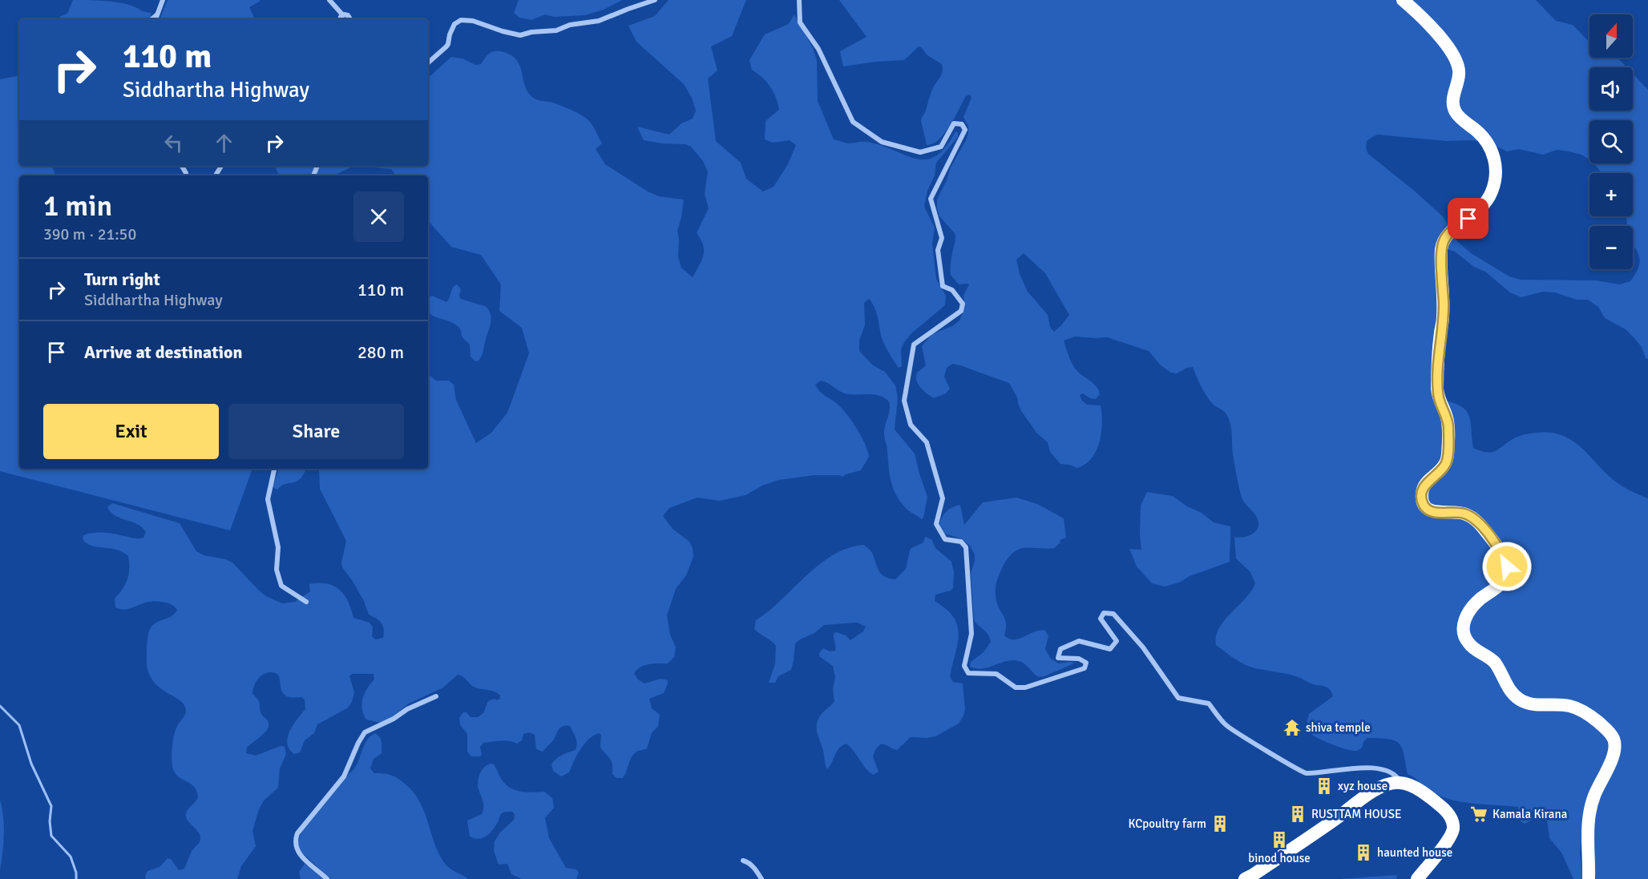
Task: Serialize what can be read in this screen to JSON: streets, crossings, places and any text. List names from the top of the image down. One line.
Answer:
{"places":{"temple":["shiva temple"],"building":["xyz house","RUSTTAM HOUSE","KCpoultry farm","binod house","haunted house"],"supermarket":["Kamala Kirana"]},"north":"top","page":{"map_buttons":["+","−"],"turn":["110 m","Siddhartha Highway"],"heading":["1 min","390 m · 21:50"],"list":[{"name":"Turn right","note":"Siddhartha Highway","value":"110 m"},{"name":"Arrive at destination","value":"280 m"}],"buttons":["Exit","Share"]}}
